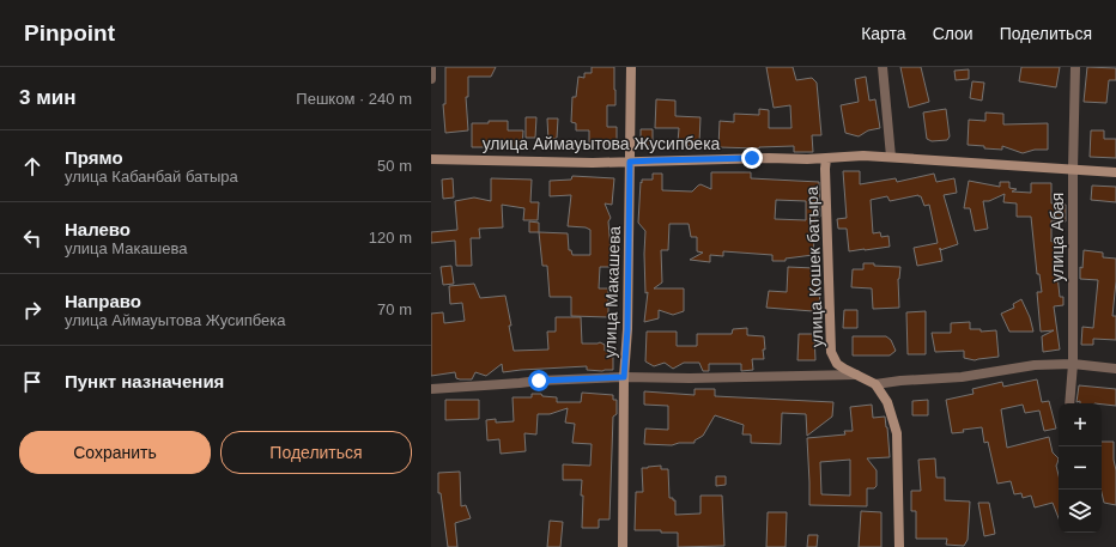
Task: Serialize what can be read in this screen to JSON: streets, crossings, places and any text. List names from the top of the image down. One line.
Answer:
{"streets":{"street":["улица Аймауытова Жусипбека","улица Абая","улица Кошек батыра","улица Макашева"]},"crossings":[["улица Аймауытова Жусипбека","улица Абая"],["улица Аймауытова Жусипбека","улица Кошек батыра"],["улица Аймауытова Жусипбека","улица Макашева"]],"page":{"header":"Pinpoint","nav":["Карта","Слои","Поделиться"],"heading":["3 мин","Пешком · 240 m"],"list":[["Прямо","улица Кабанбай батыра","50 m"],["Налево","улица Макашева","120 m"],["Направо","улица Аймауытова Жусипбека","70 m"],"Пункт назначения"],"map_buttons":["+","−"],"buttons":["Сохранить","Поделиться"]}}
